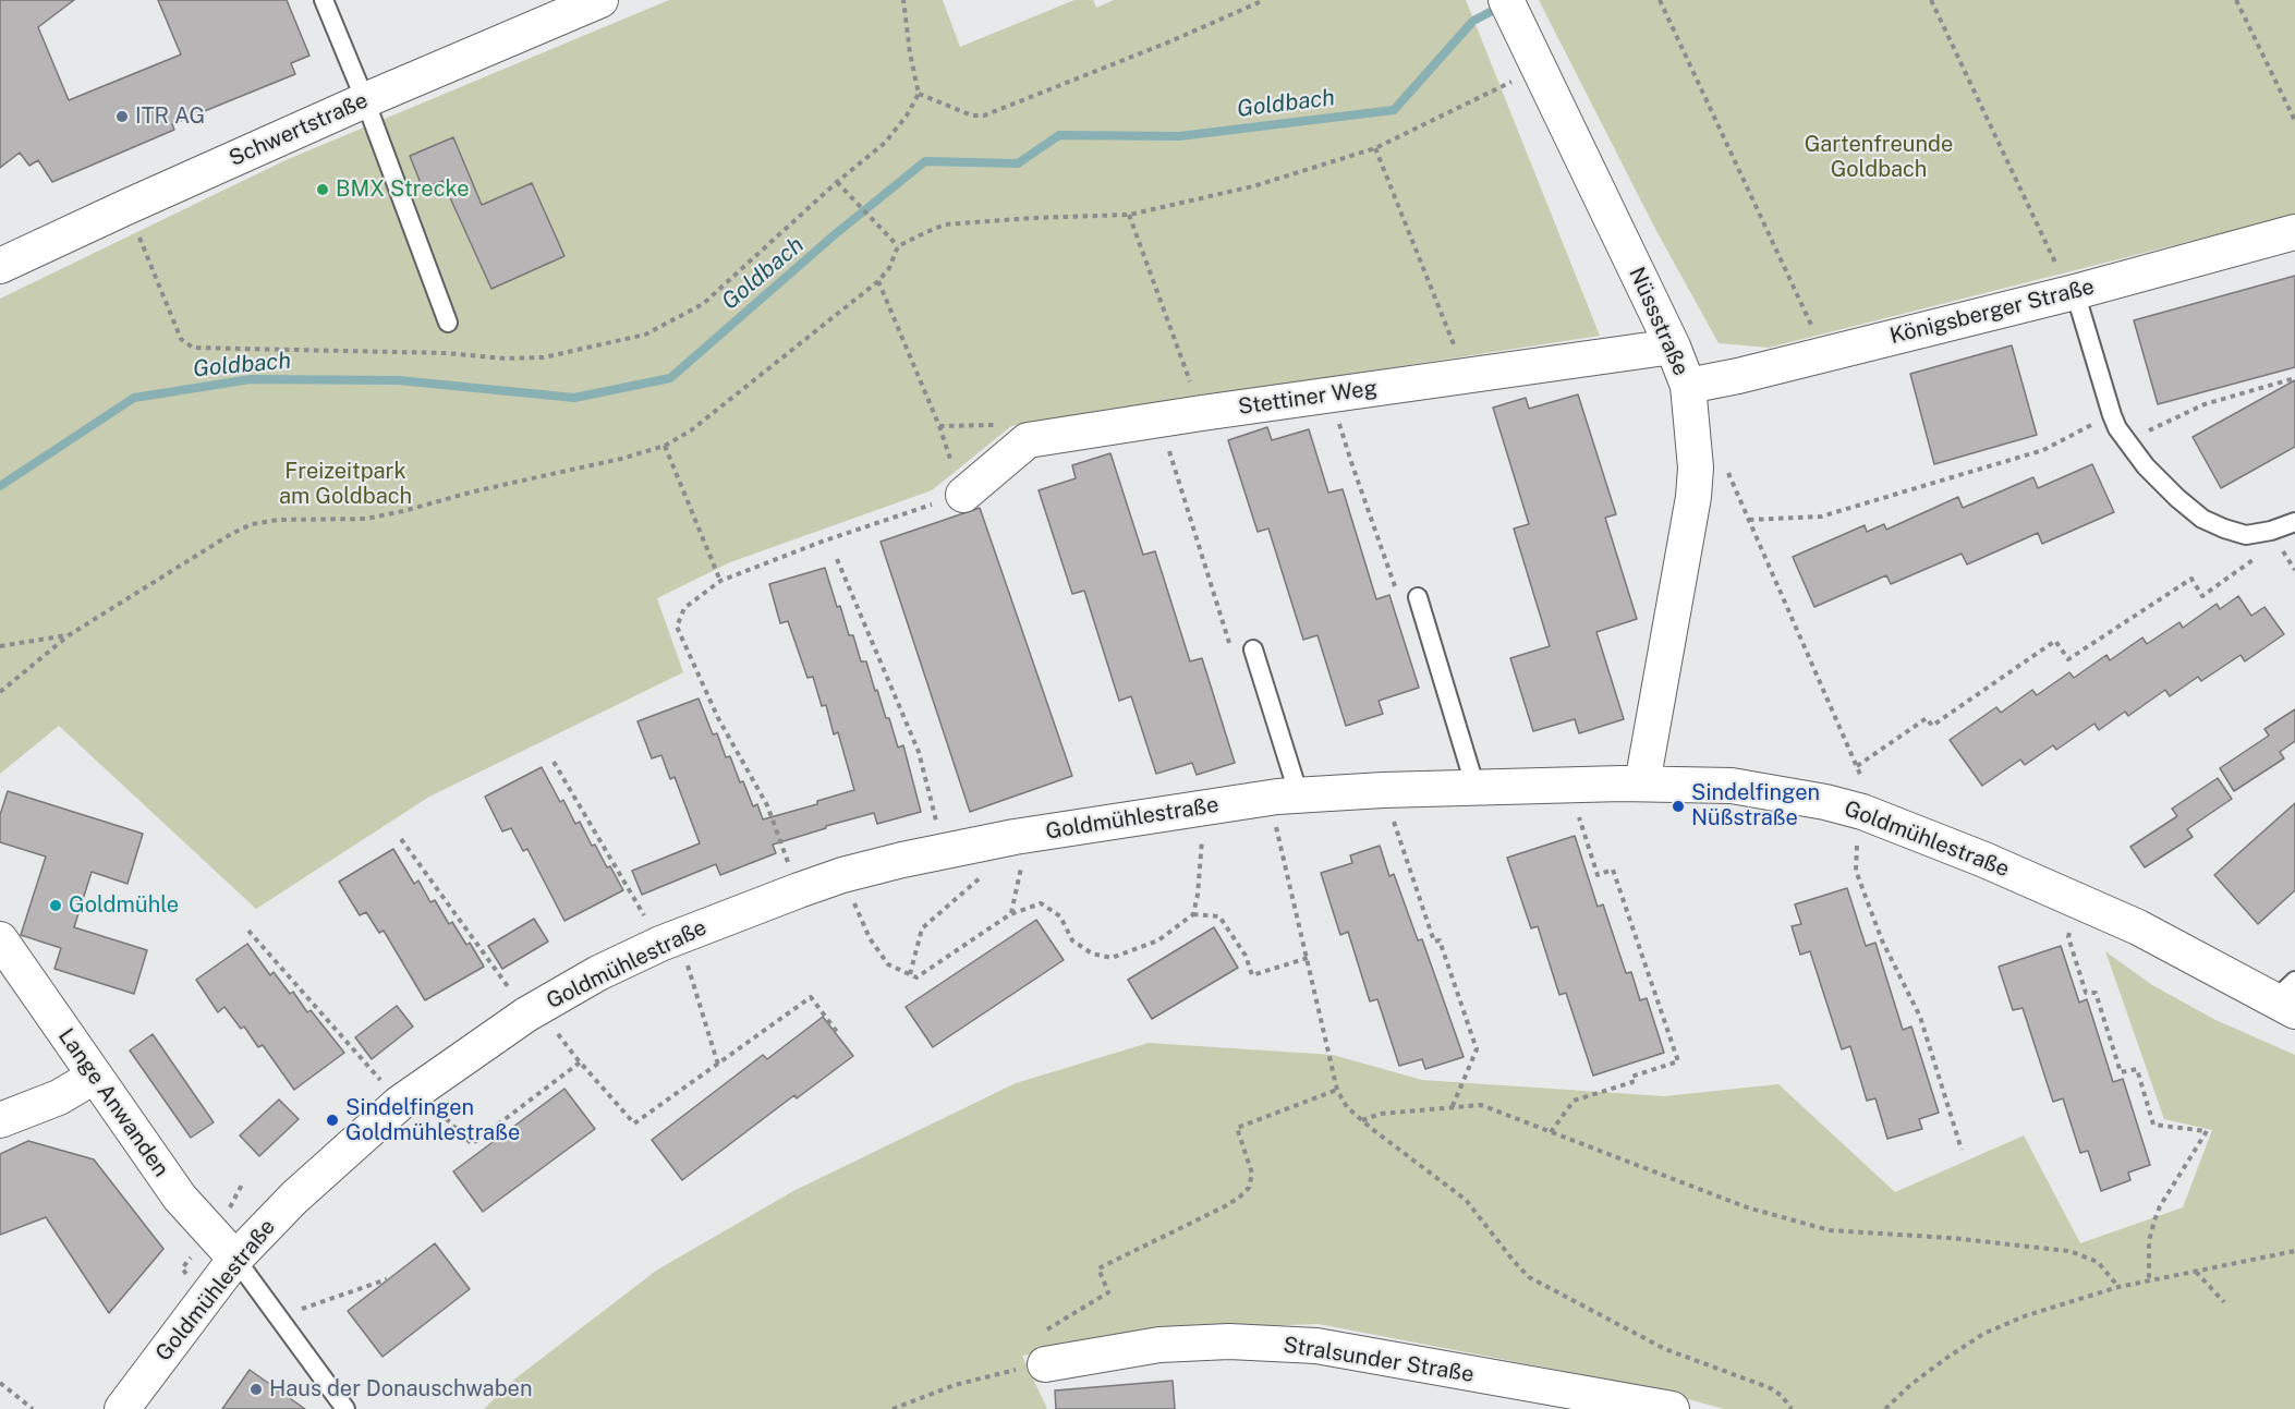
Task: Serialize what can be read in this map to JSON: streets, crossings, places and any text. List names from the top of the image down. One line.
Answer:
{"streets":{"street":["Schwertstraße","Königsberger Straße","Nüssstraße","Stettiner Weg","Goldmühlestraße","Lange Anwanden","Stralsunder Straße"]},"crossings":[["Königsberger Straße","Nüssstraße"],["Nüssstraße","Stettiner Weg"],["Nüssstraße","Goldmühlestraße"],["Goldmühlestraße","Lange Anwanden"]],"water":["Goldbach"],"parks":["Gartenfreunde Goldbach","Freizeitpark am Goldbach"],"places":["ITR AG","BMX Strecke","Sindelfingen Nüßstraße","Goldmühle","Sindelfingen Goldmühlestraße","Haus der Donauschwaben"]}
